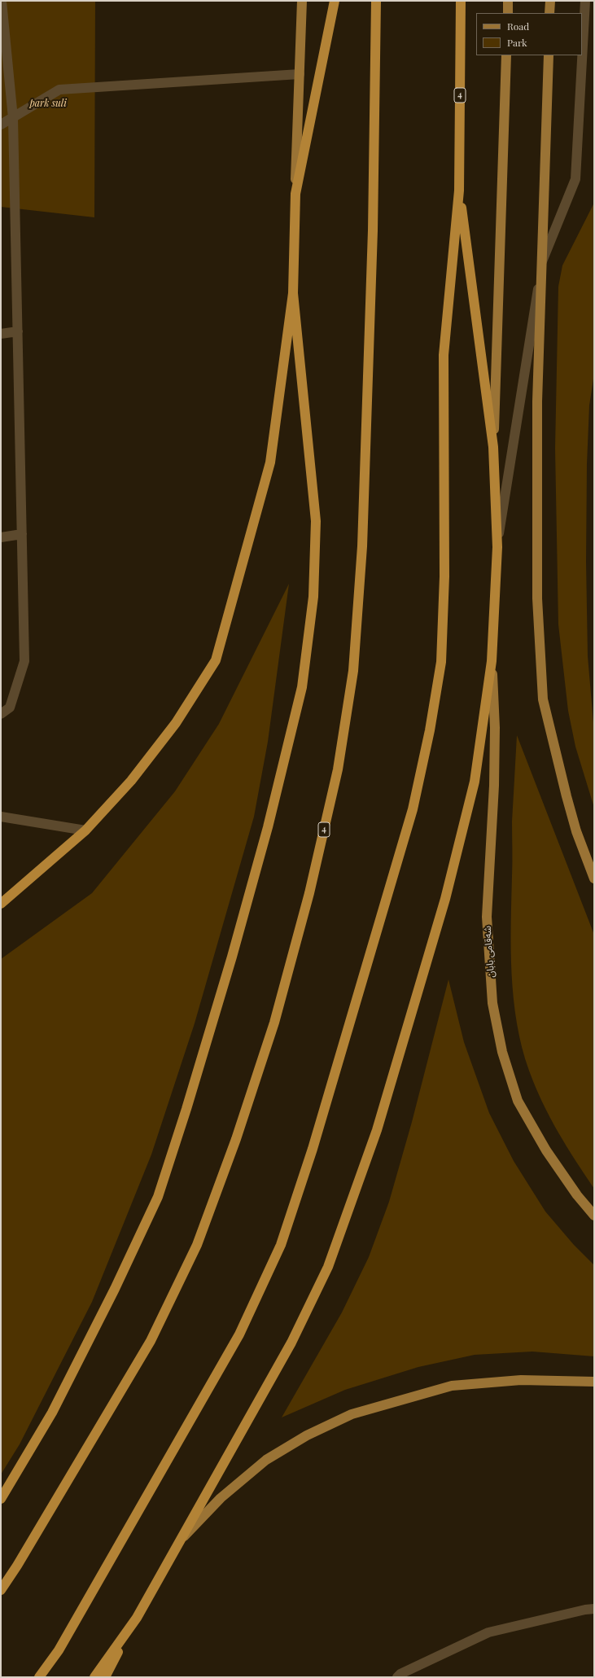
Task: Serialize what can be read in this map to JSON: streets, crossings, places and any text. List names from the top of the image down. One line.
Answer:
{"streets":{"highway":["4"],"main road":["شەقامی بابان"]},"parks":["park suli"],"legend":["Road","Park"]}
